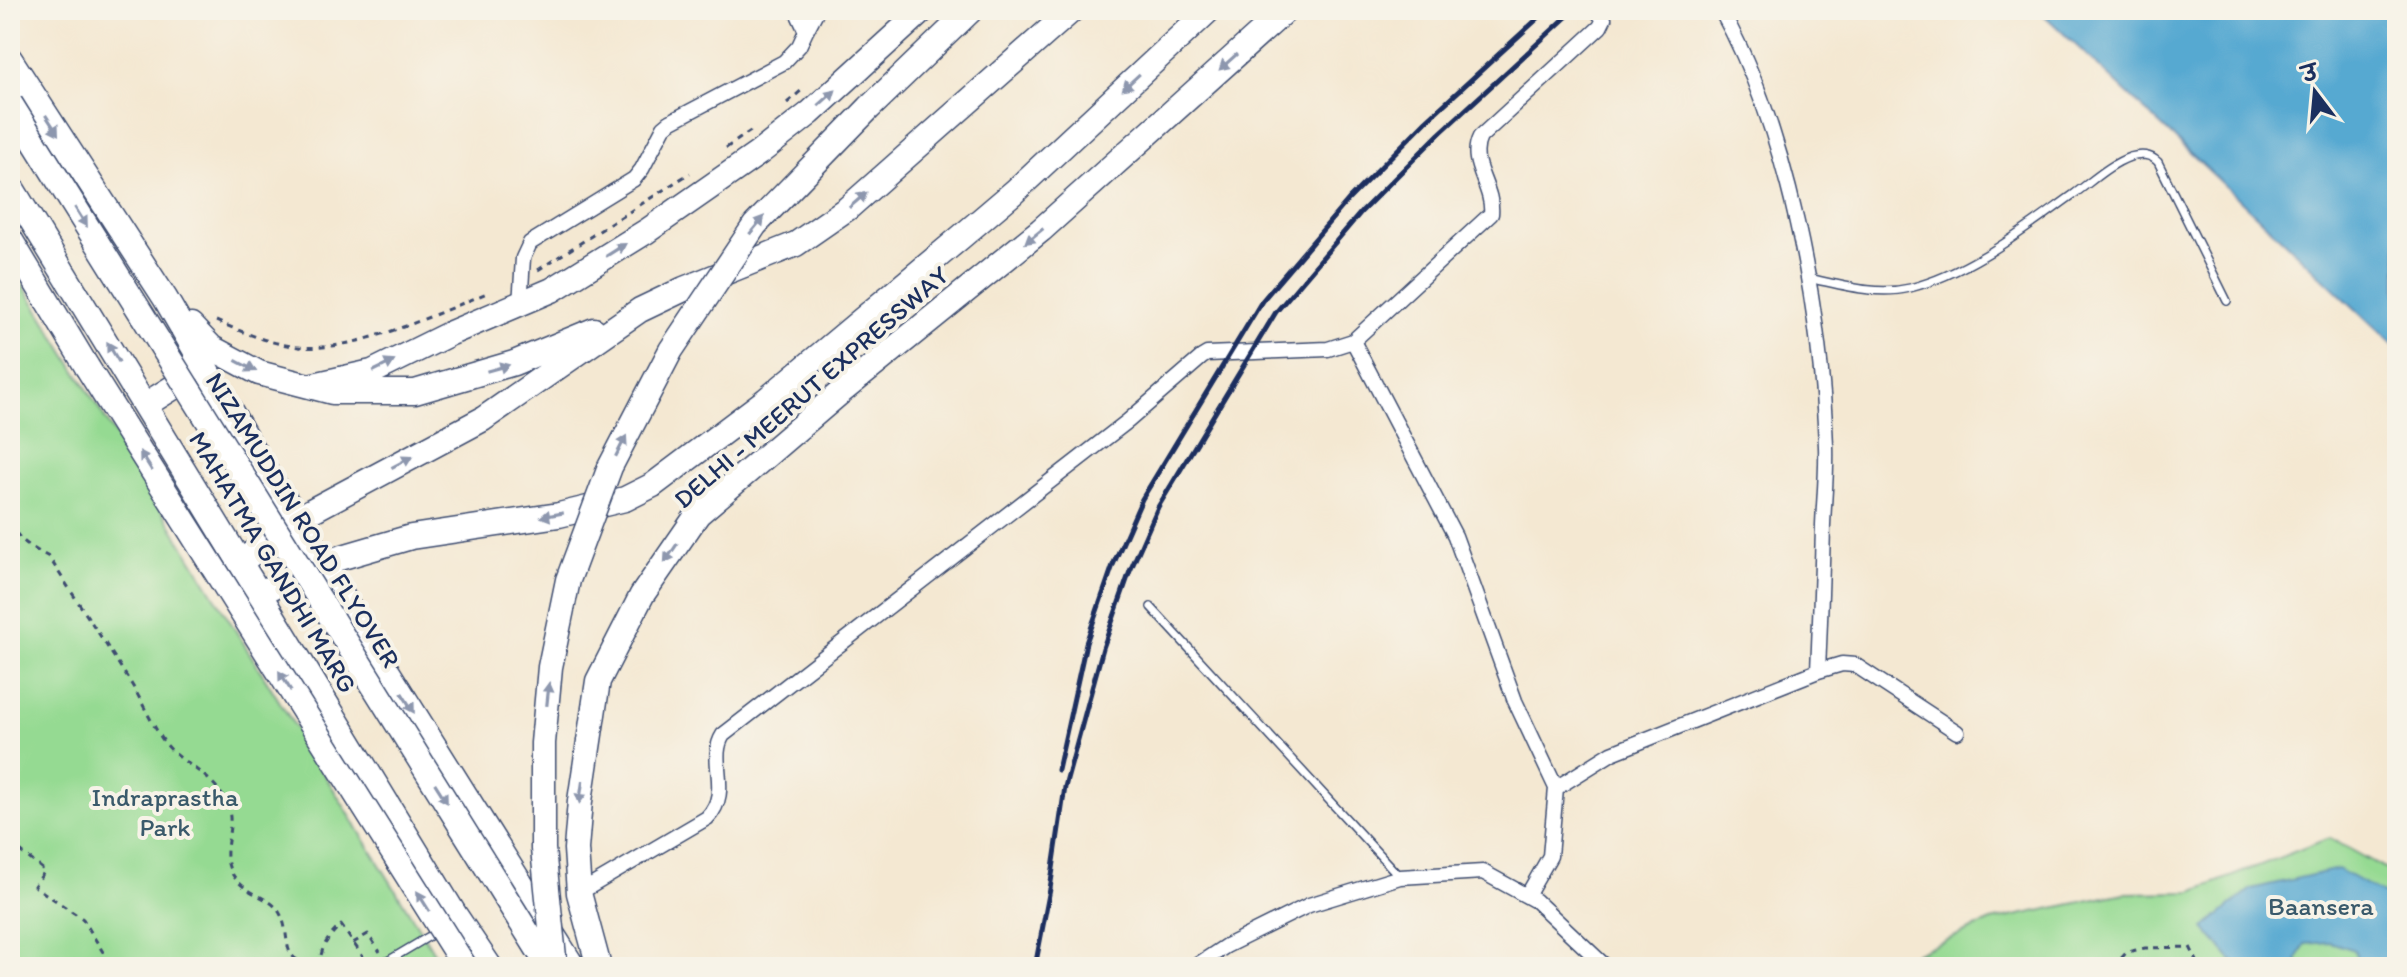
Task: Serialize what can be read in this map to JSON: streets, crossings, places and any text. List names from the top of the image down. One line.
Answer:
{"streets":{"highway":["DELHI - MEERUT EXPRESSWAY","NIZAMUDDIN ROAD FLYOVER","MAHATMA GANDHI MARG"]},"crossings":[["DELHI - MEERUT EXPRESSWAY","MAHATMA GANDHI MARG"]],"parks":["Indraprastha Park","Baansera"],"north":"top"}
